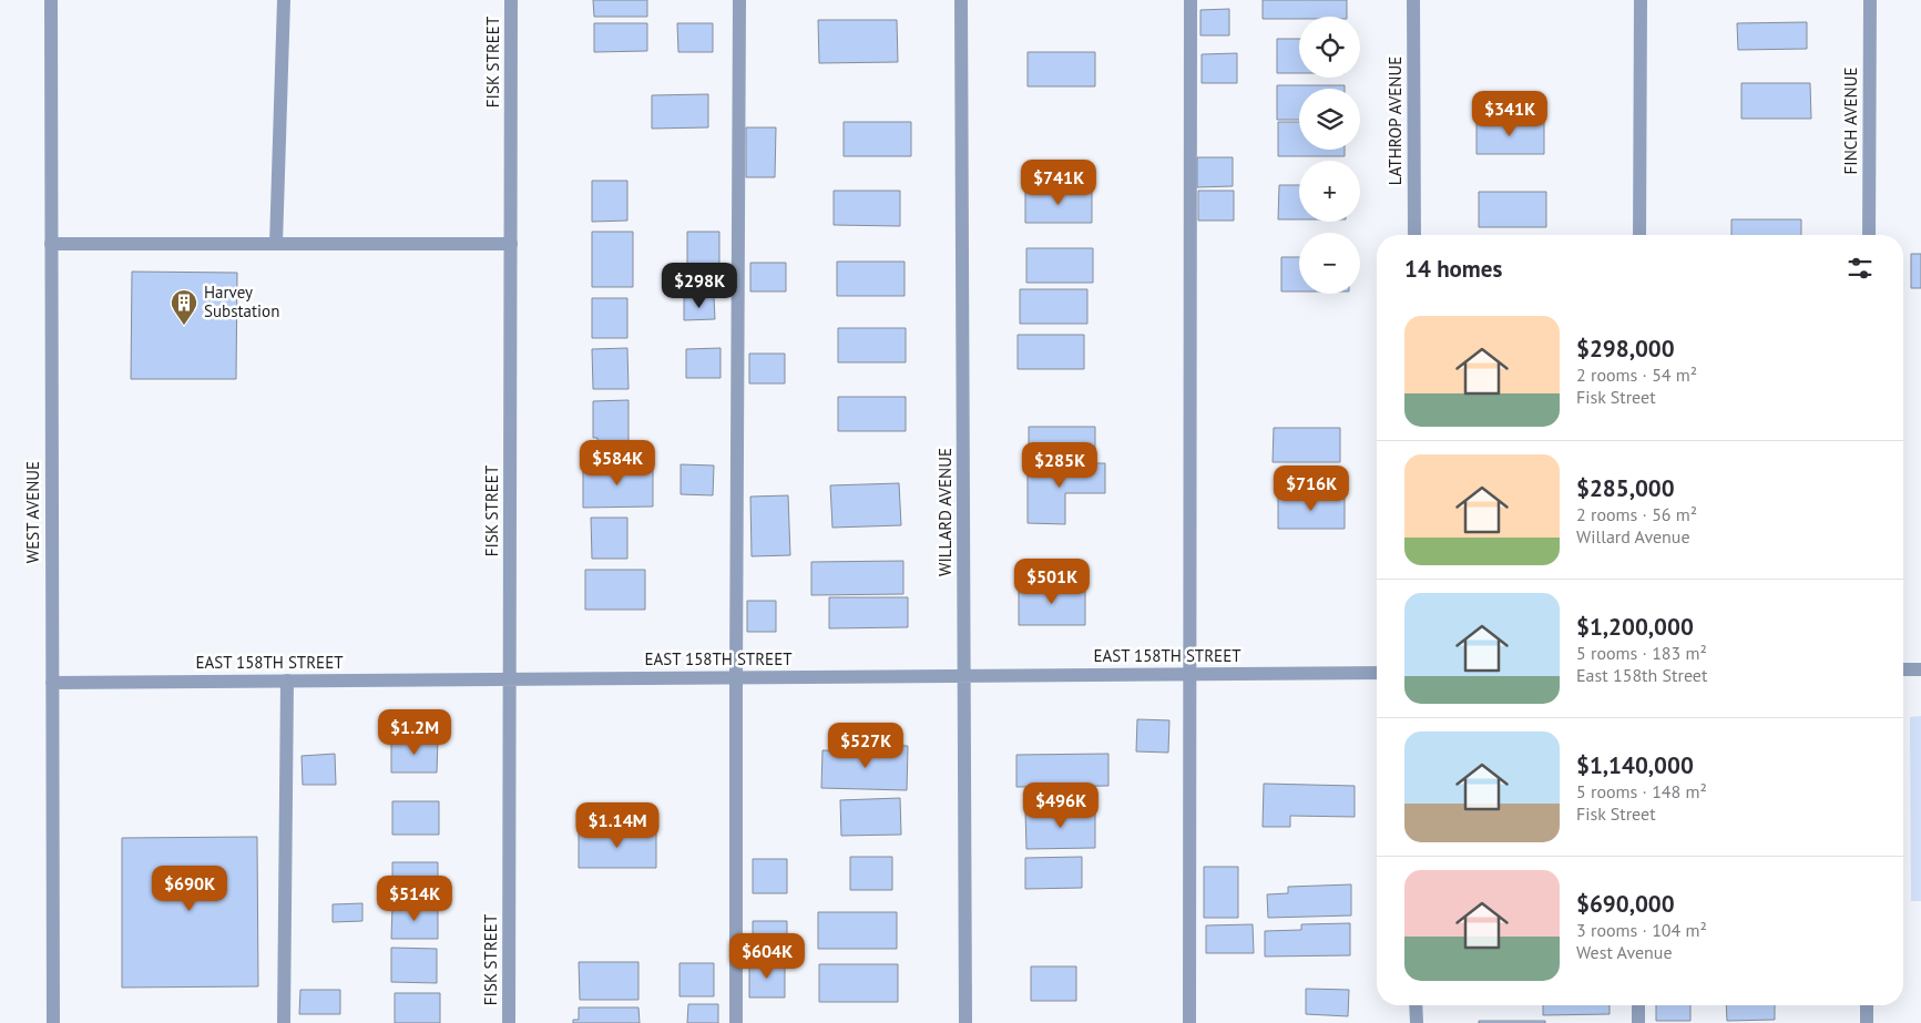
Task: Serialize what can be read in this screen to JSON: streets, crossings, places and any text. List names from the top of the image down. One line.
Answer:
{"streets":{"street":["FISK STREET","LATHROP AVENUE","FINCH AVENUE","WEST AVENUE","WILLARD AVENUE","EAST 158TH STREET"]},"crossings":[["FISK STREET","EAST 158TH STREET"],["WEST AVENUE","EAST 158TH STREET"],["WILLARD AVENUE","EAST 158TH STREET"]],"places":{"building":["Harvey Substation"]},"page":{"map_buttons":["+","−"],"price":["$341K","$741K","$298K","$584K","$285K","$716K","$501K","$1.2M","$527K","$496K","$1.14M","$690K","$514K","$604K"],"heading":"14 homes","list":[{"name":"$298,000","note":"2 rooms · 54 m² · Fisk Street"},{"name":"$285,000","note":"2 rooms · 56 m² · Willard Avenue"},{"name":"$1,200,000","note":"5 rooms · 183 m² · East 158th Street"},{"name":"$1,140,000","note":"5 rooms · 148 m² · Fisk Street"},{"name":"$690,000","note":"3 rooms · 104 m² · West Avenue"}]}}
